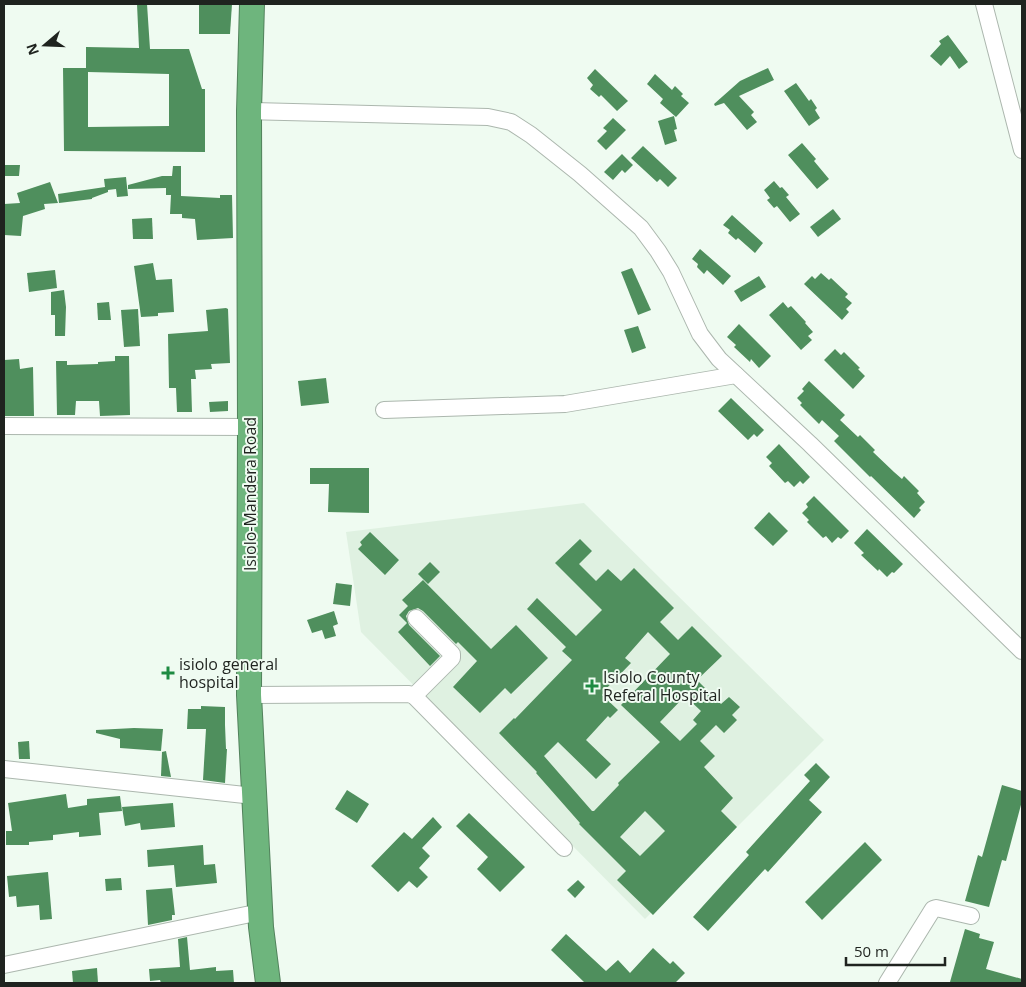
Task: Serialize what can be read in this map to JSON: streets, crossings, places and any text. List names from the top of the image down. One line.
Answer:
{"streets":{"highway":["Isiolo-Mandera Road"]},"places":{"health":["isiolo general hospital","Isiolo County Referal Hospital"]},"scale_bar":"50 m","north":"left"}
